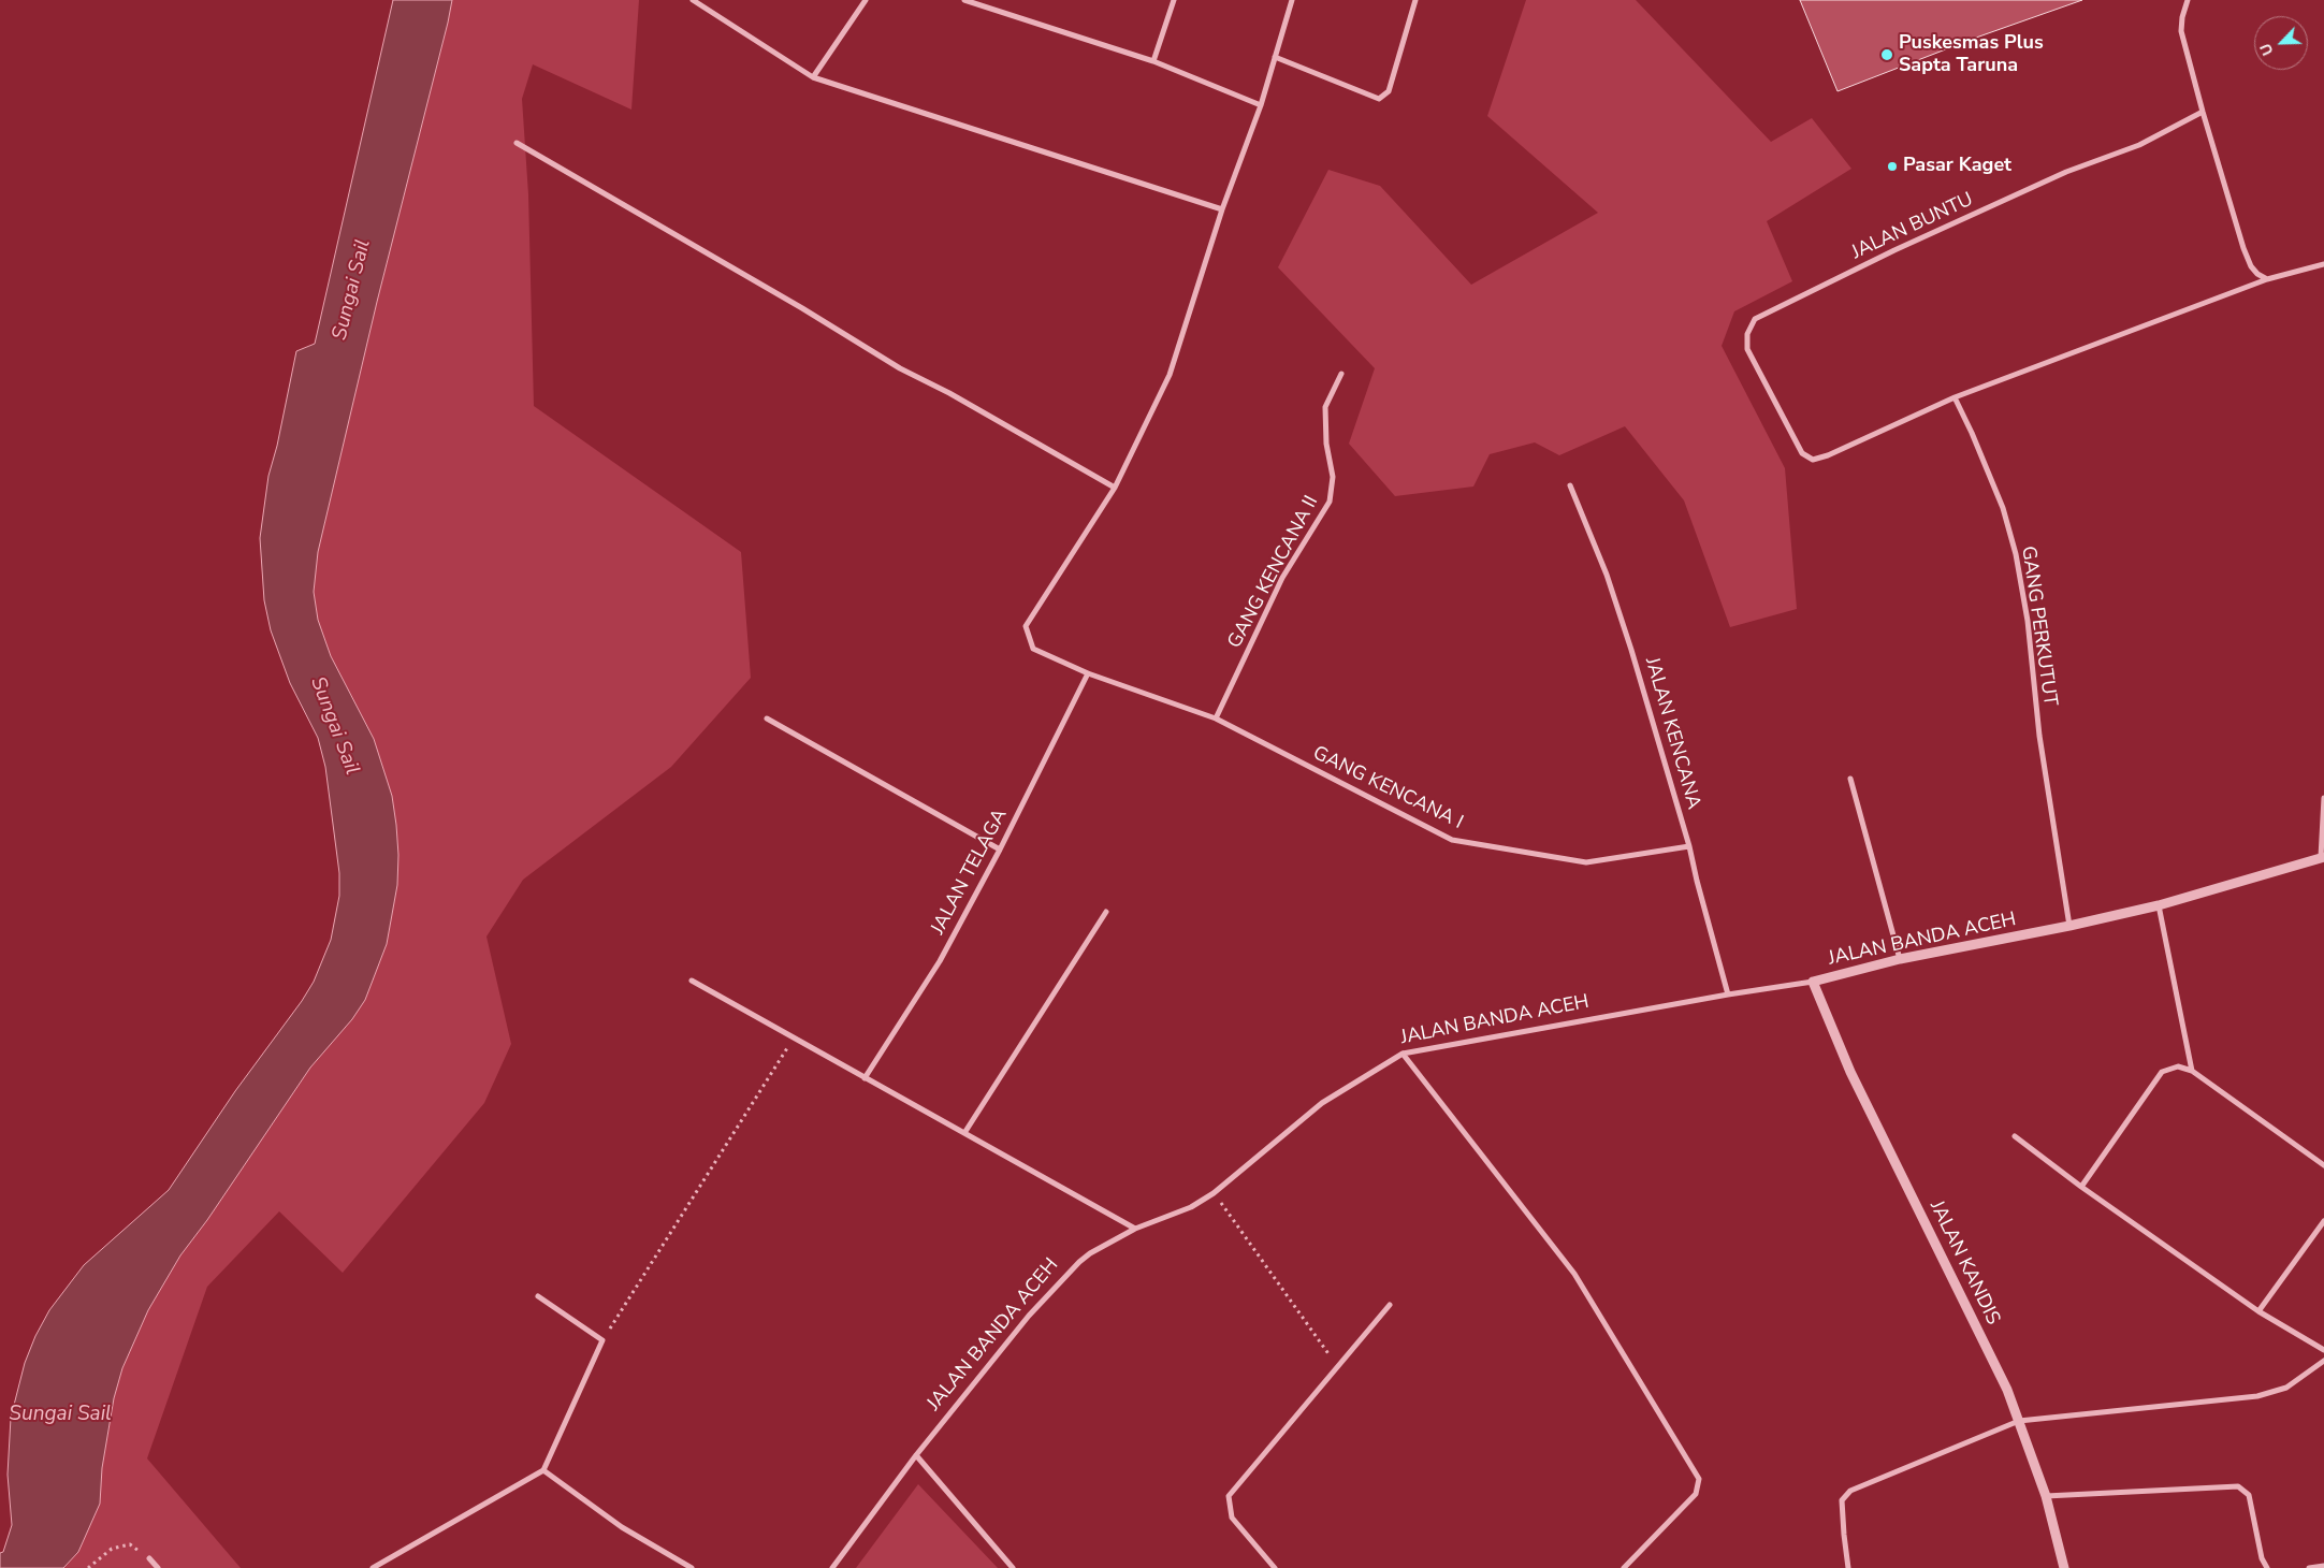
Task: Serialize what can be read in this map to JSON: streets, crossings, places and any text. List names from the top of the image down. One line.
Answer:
{"streets":{"street":["JALAN BUNTU","GANG KENCANA II","GANG PERKUTUT","JALAN KENCANA","GANG KENCANA I","JALAN TELAGA","JALAN BANDA ACEH","JALAN KANDIS"]},"crossings":[["JALAN BUNTU","GANG PERKUTUT"],["GANG KENCANA II","GANG KENCANA I"],["GANG PERKUTUT","JALAN BANDA ACEH"],["JALAN KENCANA","GANG KENCANA I"],["JALAN KENCANA","JALAN BANDA ACEH"],["GANG KENCANA I","JALAN TELAGA"],["JALAN BANDA ACEH","JALAN KANDIS"]],"water":["Sungai Sail"],"places":["Puskesmas Plus Sapta Taruna","Pasar Kaget"],"north":"bottom left"}
